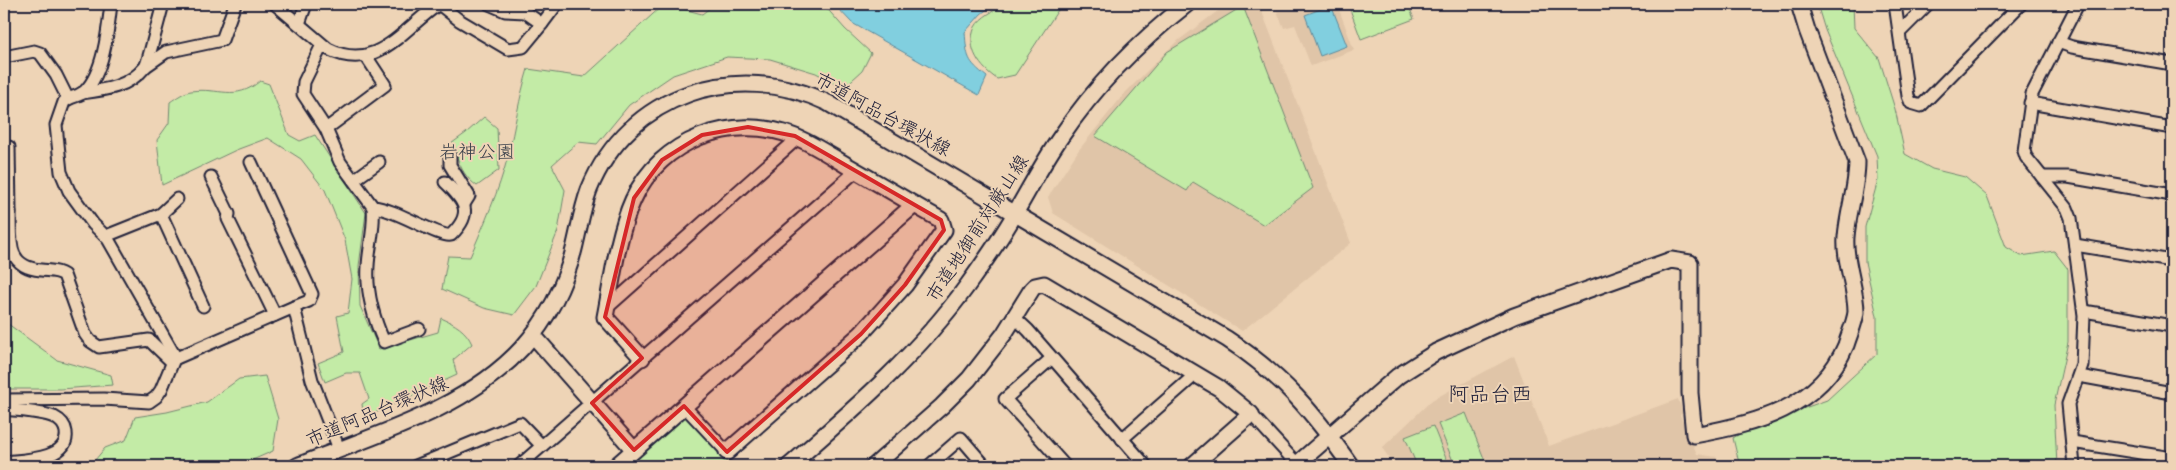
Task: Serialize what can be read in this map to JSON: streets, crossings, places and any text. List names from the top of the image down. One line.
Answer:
{"streets":{"street":["市道阿品台環状線","市道地御前対厳山線"]},"crossings":[["市道阿品台環状線","市道地御前対厳山線"]],"districts":["阿品台西"],"parks":["岩神公園"]}
